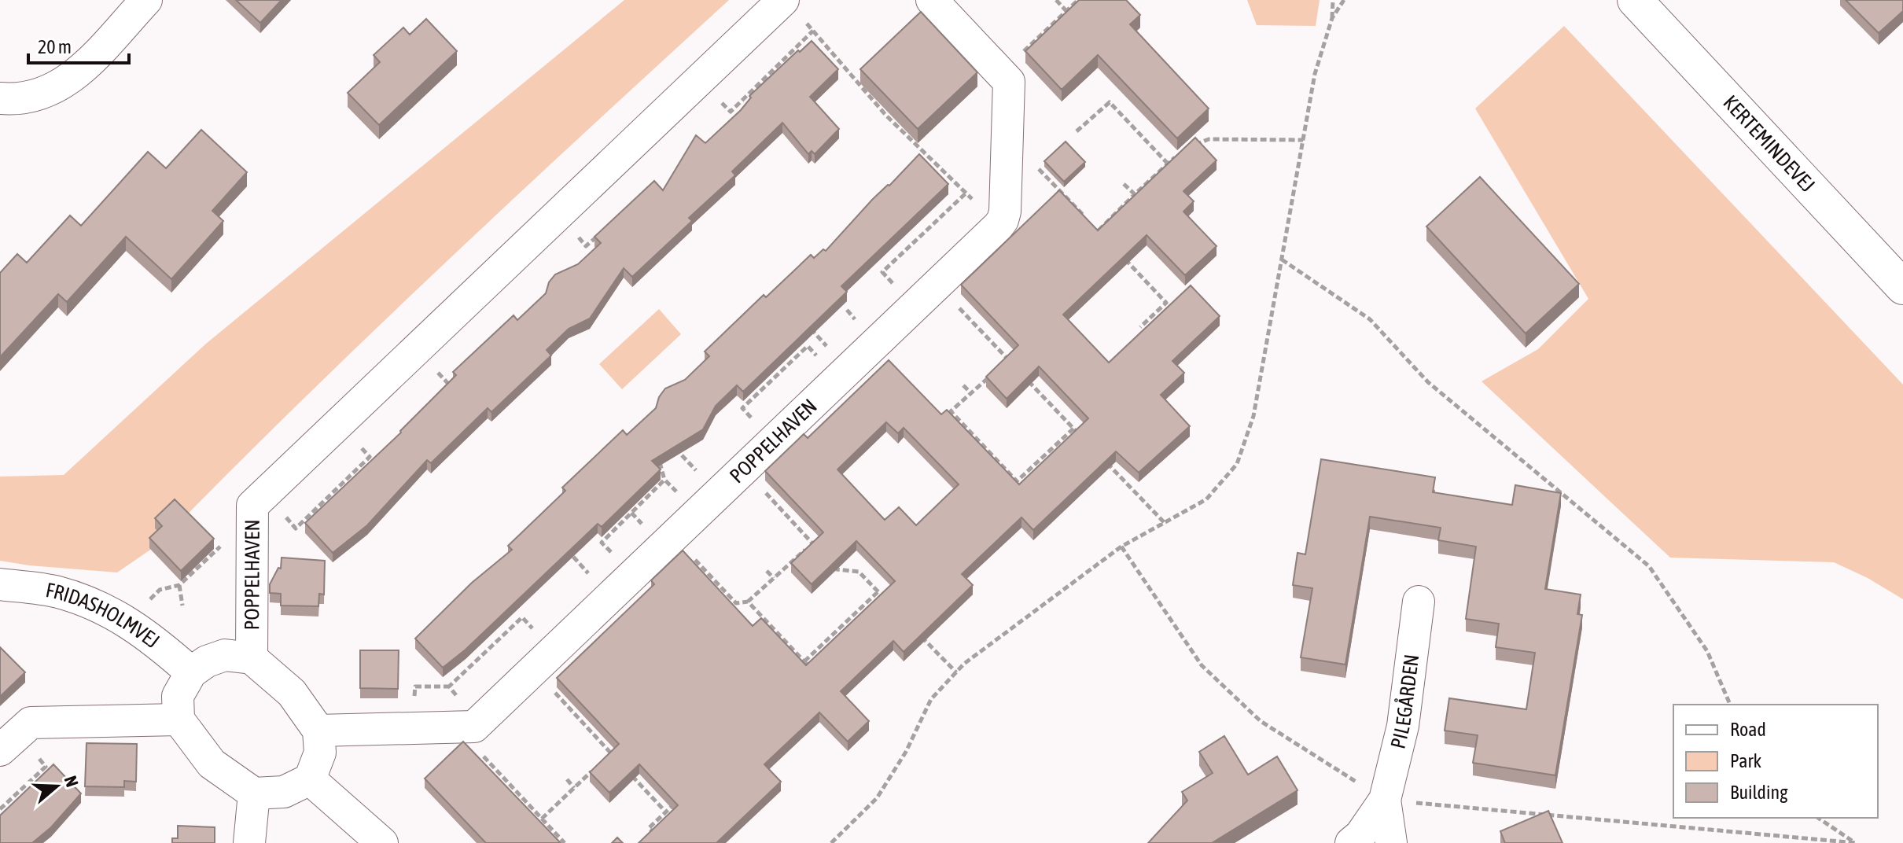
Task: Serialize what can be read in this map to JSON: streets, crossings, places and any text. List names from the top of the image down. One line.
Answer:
{"streets":{"main road":["KERTEMINDEVEJ"],"street":["POPPELHAVEN","FRIDASHOLMVEJ","PILEGÅRDEN"]},"crossings":[["POPPELHAVEN","FRIDASHOLMVEJ"]],"legend":["Road","Park","Building"],"scale_bar":"20 m","north":"right"}
